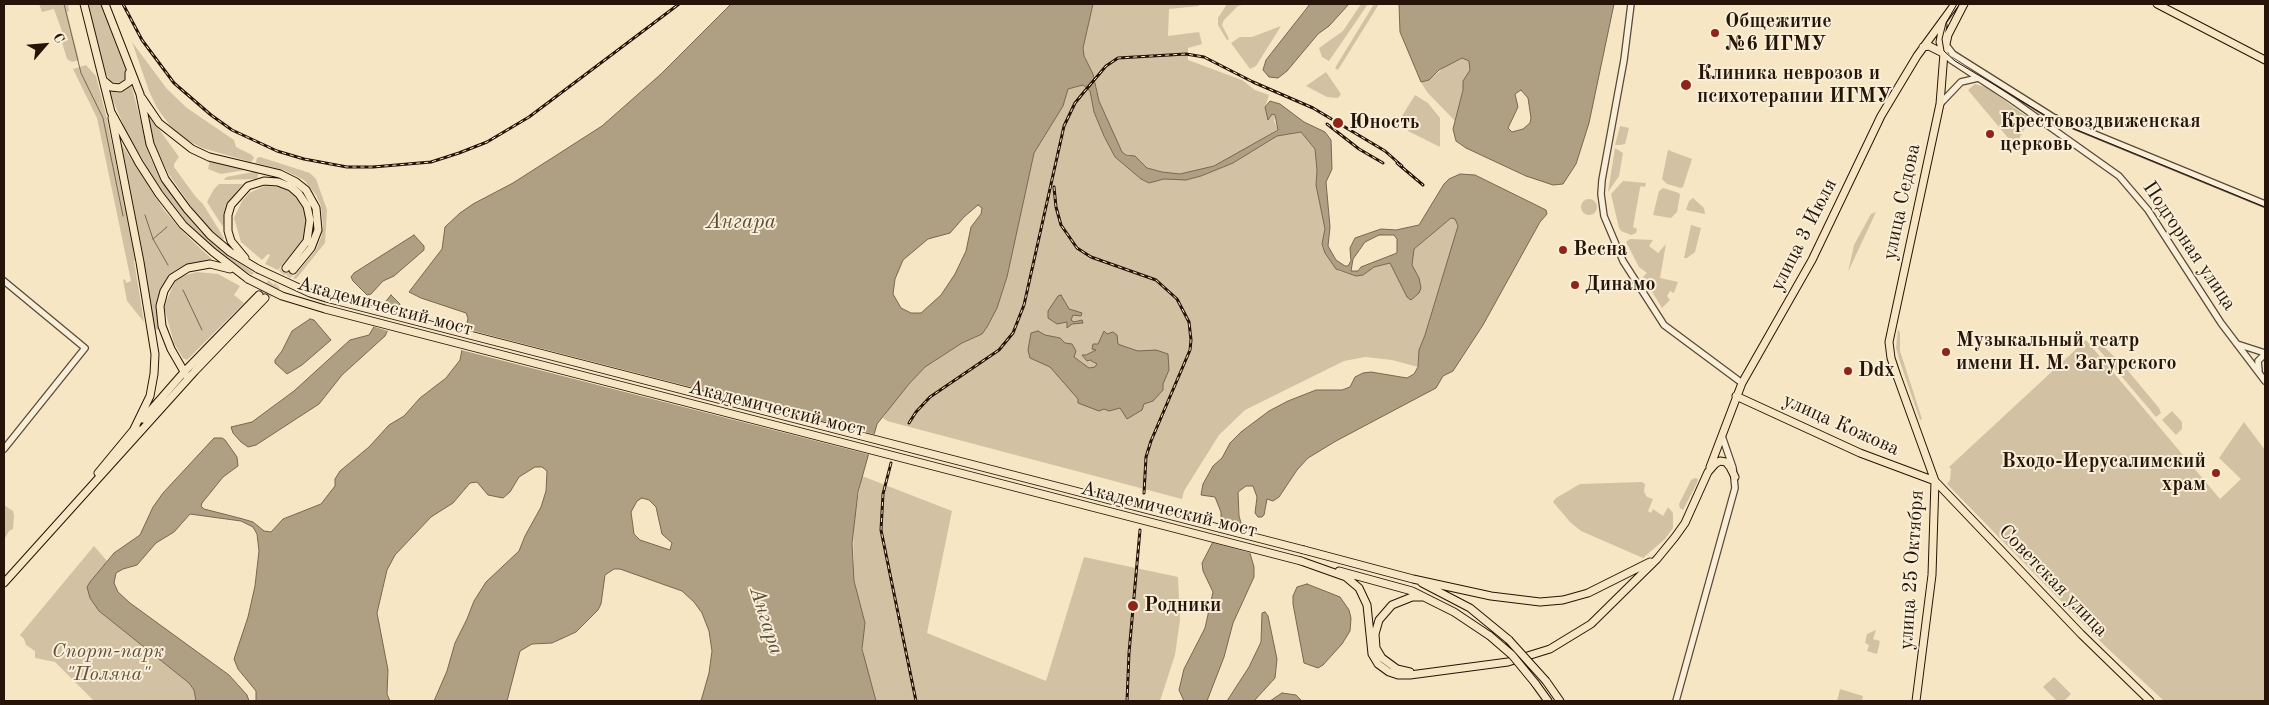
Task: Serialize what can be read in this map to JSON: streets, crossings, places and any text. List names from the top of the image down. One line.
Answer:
{"streets":{"main road":["улица Седова","улица 3 Июля","Академический мост","улица Кожова","улица 25 Октября","Советская улица"],"street":["Подгорная улица"]},"crossings":[["улица Седова","Подгорная улица"],["улица Седова","улица 25 Октября"],["улица 3 Июля","Академический мост"],["улица 3 Июля","улица Кожова"],["улица Кожова","улица 25 Октября"],["улица Кожова","Советская улица"],["улица 25 Октября","Советская улица"]],"water":["Ангара"],"parks":["Спорт-парк \"Поляна\""],"places":["Общежитие №6 ИГМУ","Клиника неврозов и психотерапии ИГМУ","Юность","Крестовоздвиженская церковь","Весна","Динамо","Музыкальный театр имени Н. М. Загурского","Ddx","Входо-Иерусалимский храм","Родники"],"north":"top right"}
